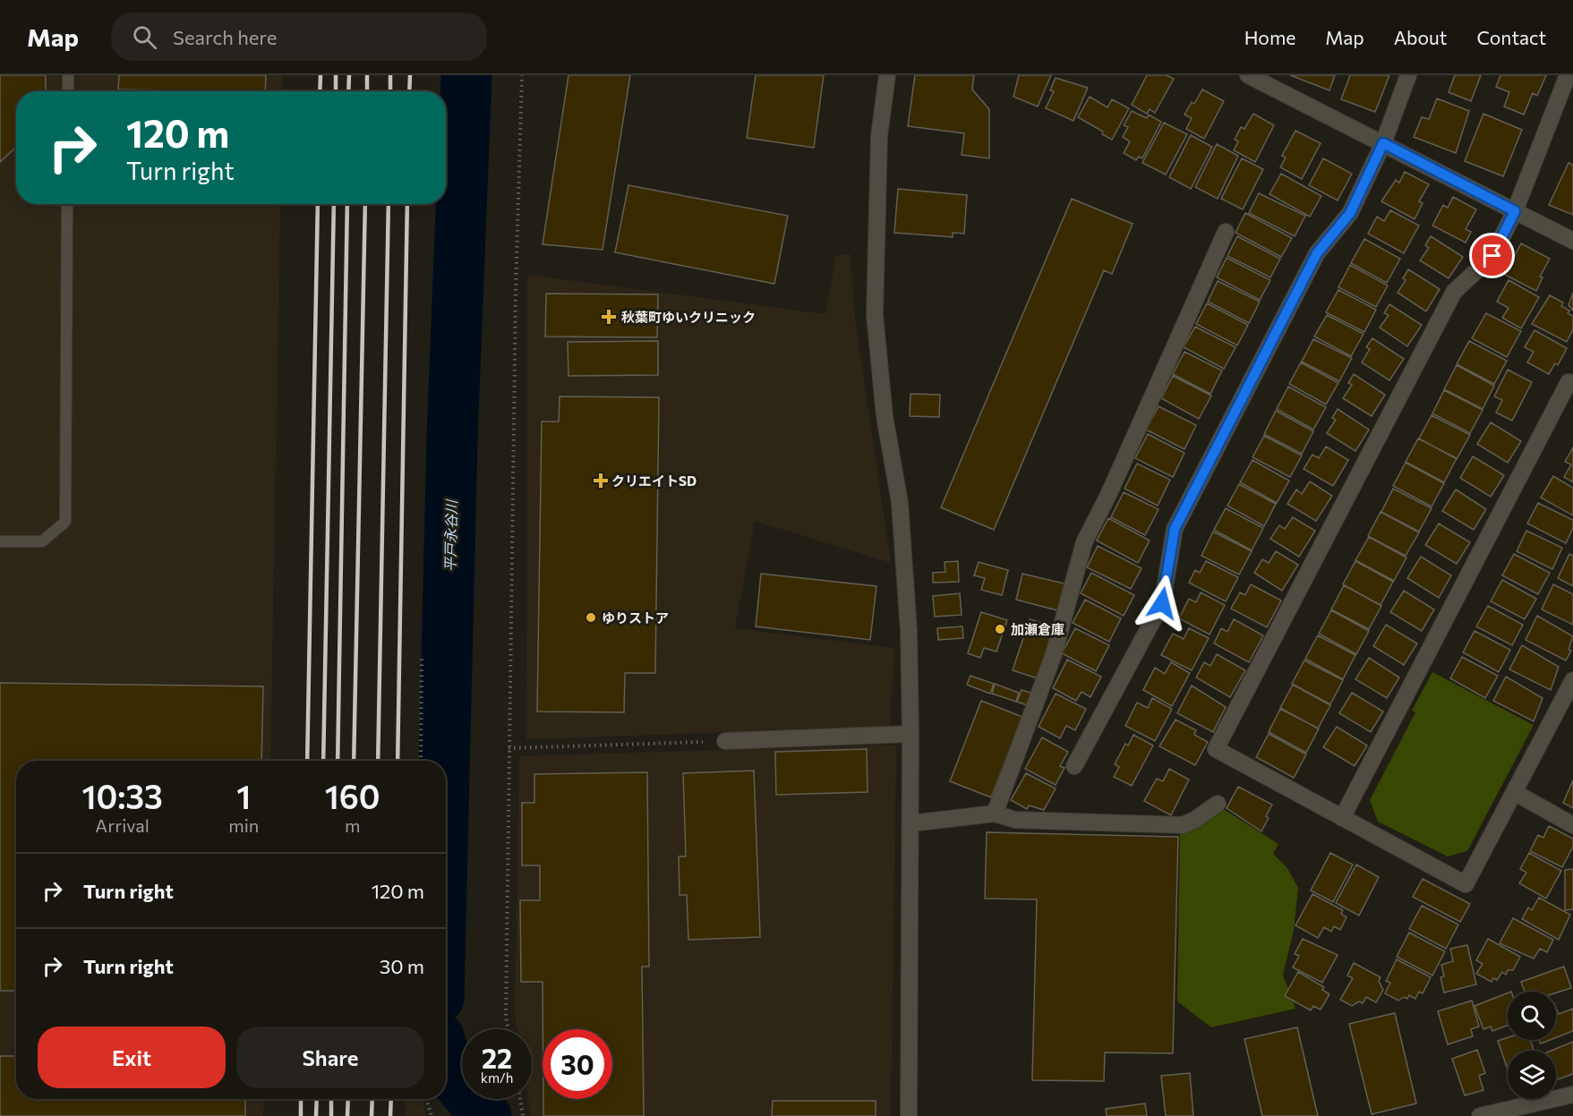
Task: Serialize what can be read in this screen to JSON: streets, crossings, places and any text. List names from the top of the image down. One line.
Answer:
{"water":["平戸永谷川"],"places":{"health":["秋葉町ゆいクリニック","クリエイトSD"],"other":["ゆりストア","加瀬倉庫"]},"page":{"header":"Map","search":"Search here","nav":["Home","Map","About","Contact"],"turn":["120 m","Turn right"],"eta":["10:33","Arrival","1","min","160","m"],"list":[{"name":"Turn right","value":"120 m"},{"name":"Turn right","value":"30 m"}],"buttons":["Exit","Share"],"speed":"22 km/h","limit":"30"}}
